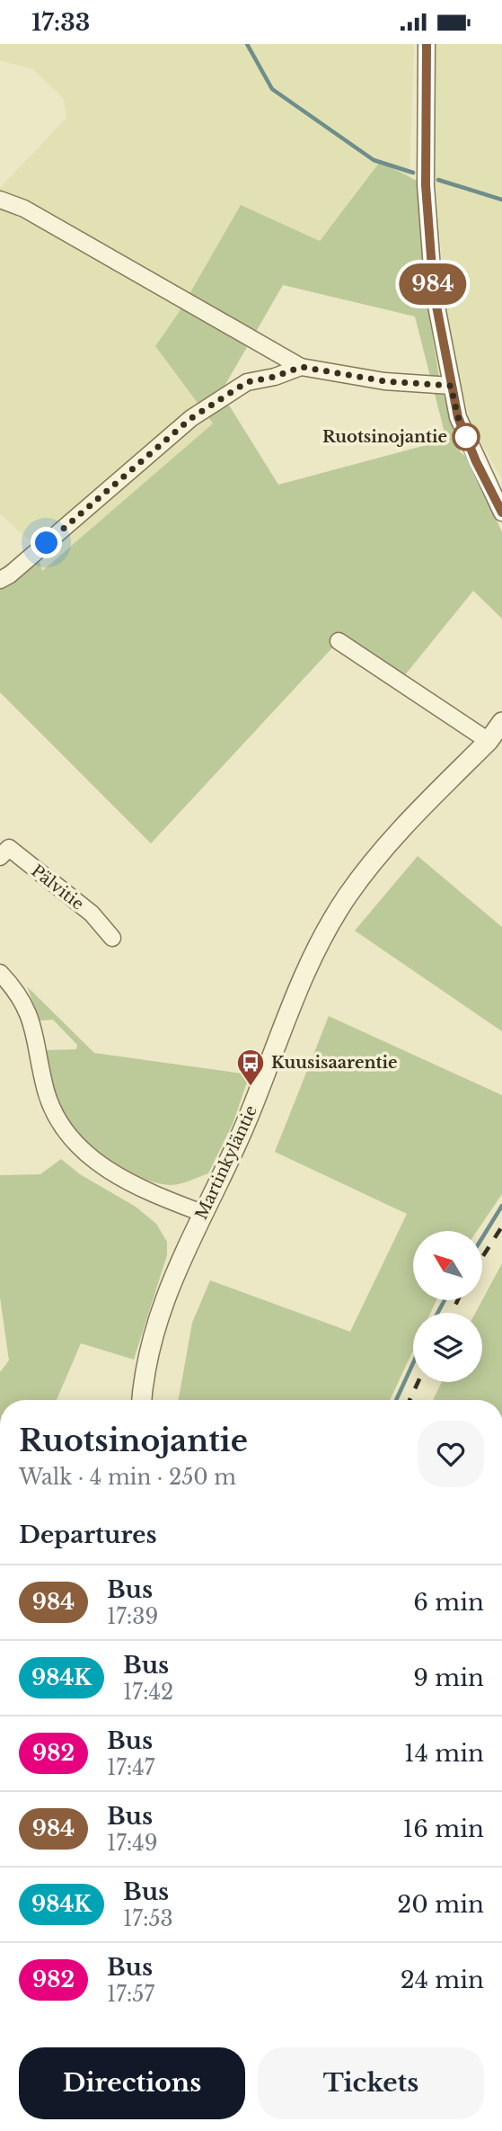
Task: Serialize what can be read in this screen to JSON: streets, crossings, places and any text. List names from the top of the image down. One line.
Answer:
{"streets":{"street":["Pälvitie","Martinkyläntie"]},"places":{"other":["Ruotsinojantie"],"bus stop":["Kuusisaarentie"]},"lines":["bus line 984"],"north":"top left","page":{"status":"17:33","on_map":"984","heading":[["Ruotsinojantie","Walk · 4 min · 250 m"],"Departures"],"list":[{"mark":"984","name":"Bus","note":"17:39","value":"6 min"},{"mark":"984K","name":"Bus","note":"17:42","value":"9 min"},{"mark":"982","name":"Bus","note":"17:47","value":"14 min"},{"mark":"984","name":"Bus","note":"17:49","value":"16 min"},{"mark":"984K","name":"Bus","note":"17:53","value":"20 min"},{"mark":"982","name":"Bus","note":"17:57","value":"24 min"}],"buttons":["Directions","Tickets"]}}
